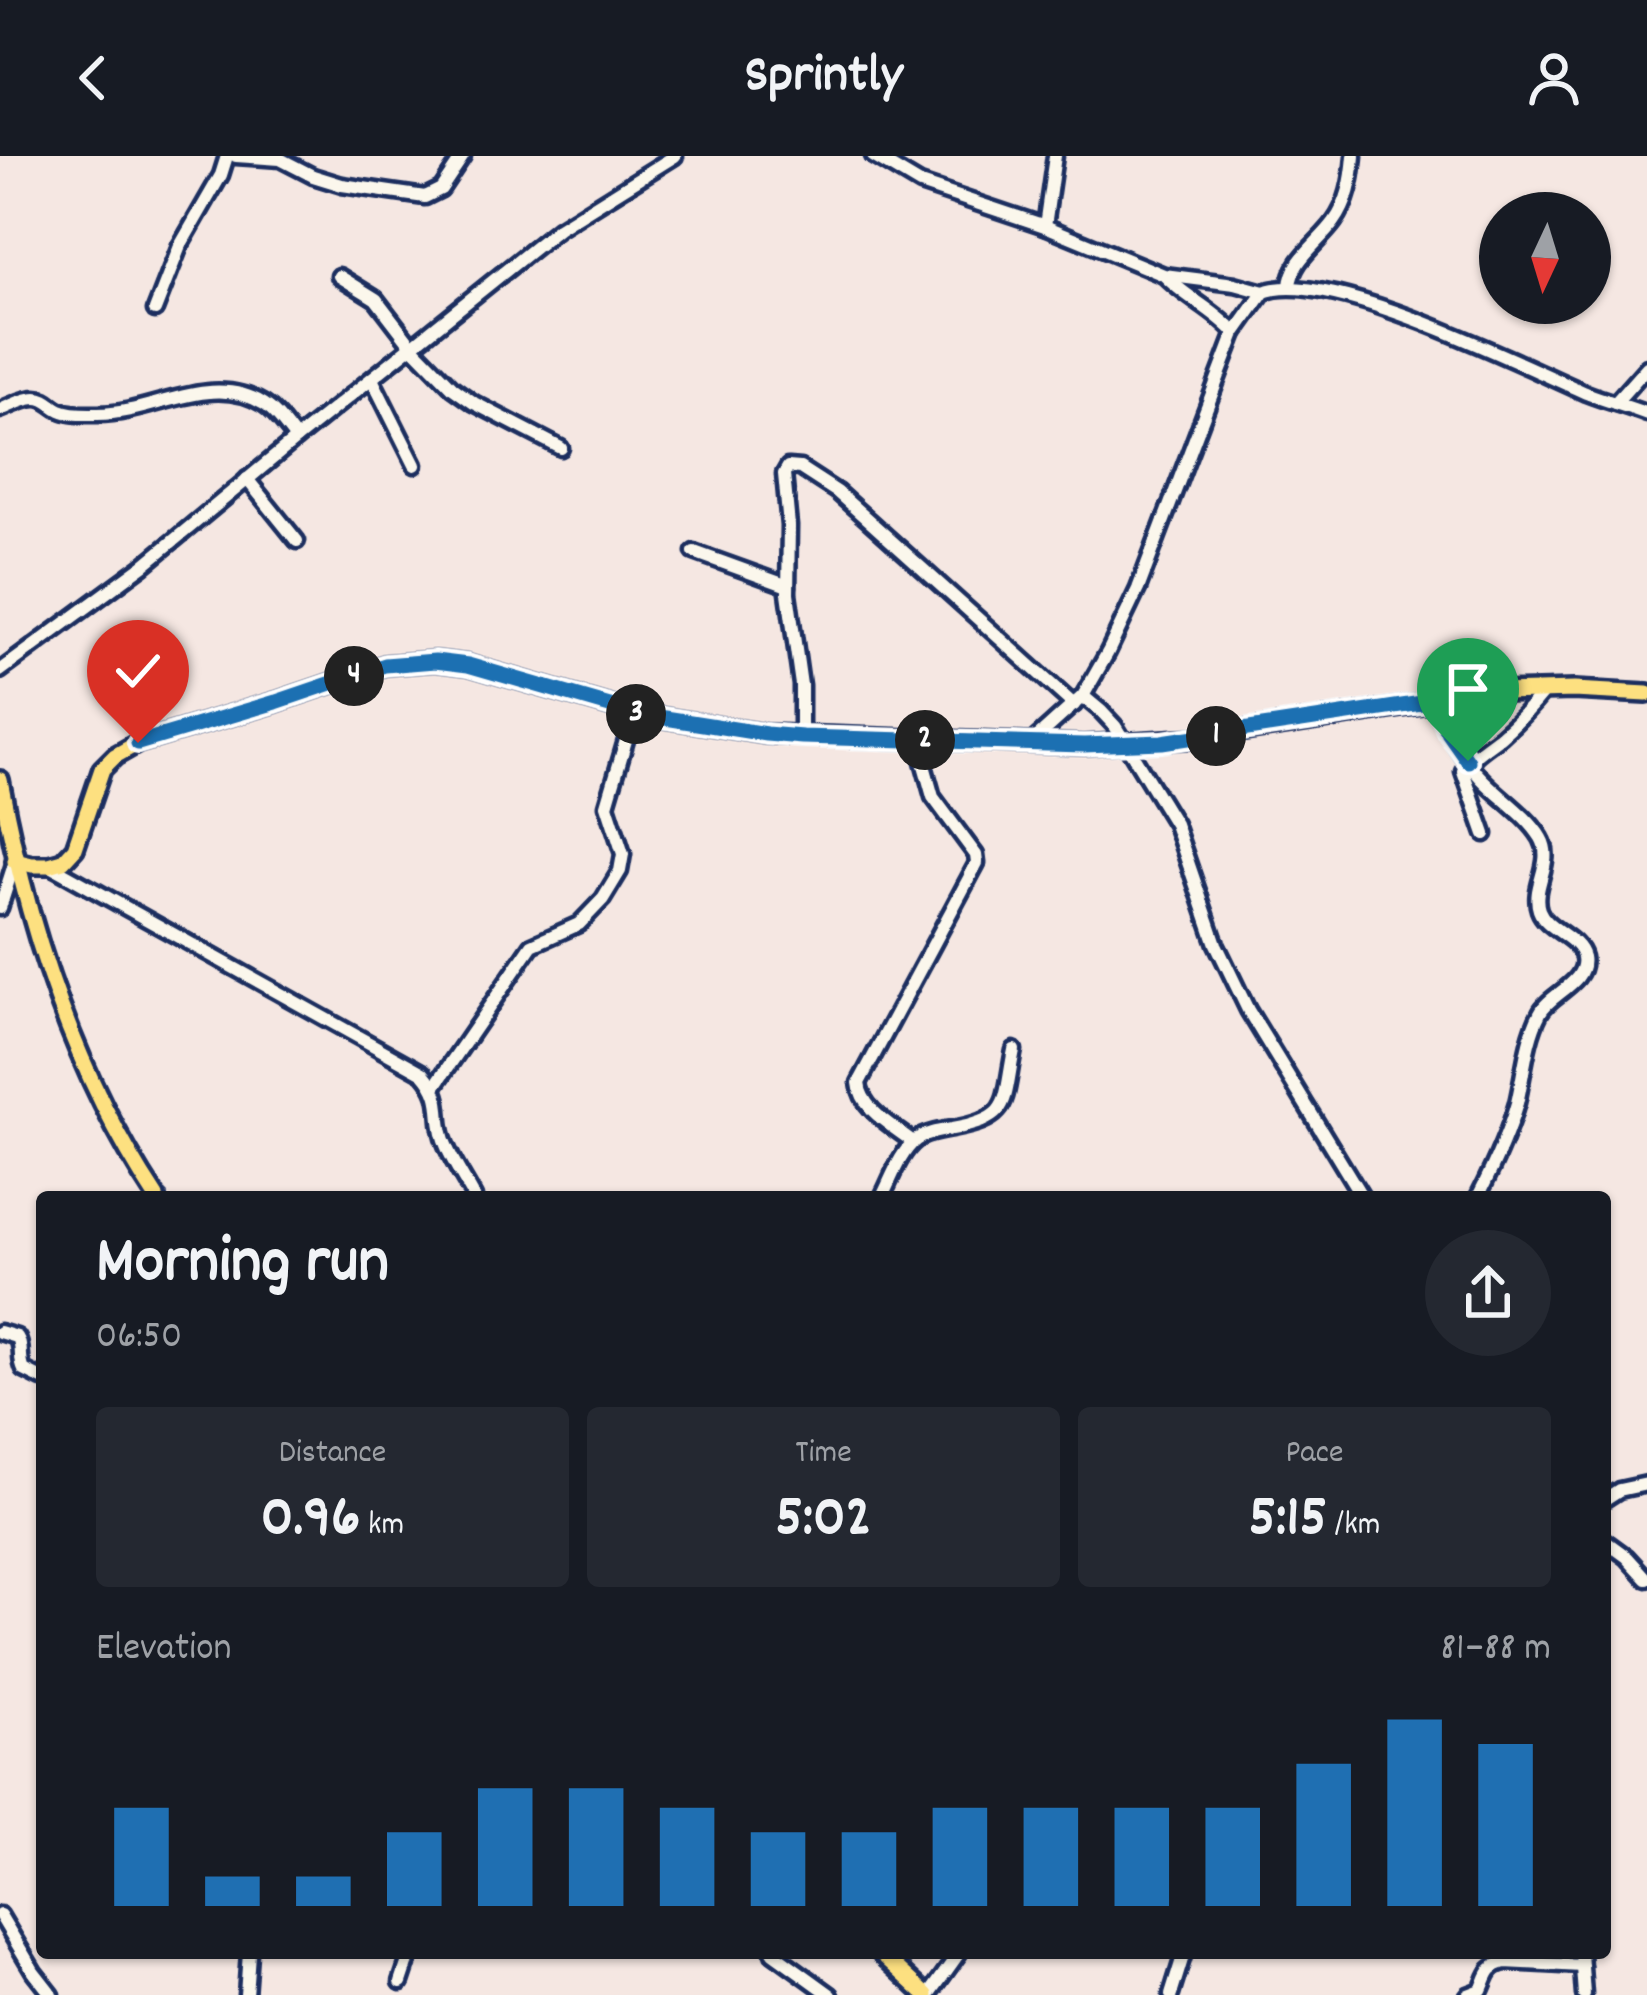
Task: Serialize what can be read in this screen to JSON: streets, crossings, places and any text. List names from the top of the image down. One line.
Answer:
{"north":"bottom","page":{"header":"Sprintly","pins":["4","3","1","2"],"heading":["Morning run","06:50"],"stats":[["Distance","0.96 km"],["Time","5:02"],["Pace","5:15 /km"]],"chart":["Elevation","81–88 m"]}}
